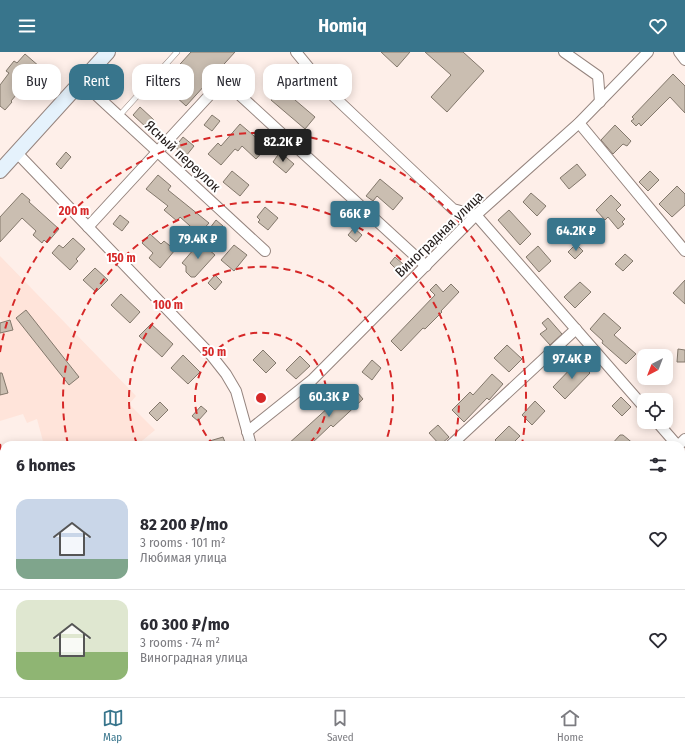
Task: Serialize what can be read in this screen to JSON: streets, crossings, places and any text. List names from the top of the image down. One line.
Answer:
{"streets":{"street":["Ясный переулок","Виноградная улица"]},"north":"bottom left","page":{"header":"Homiq","chip":["Buy","Rent","Filters","New","Apartment"],"price":["82.2K ₽","66K ₽","64.2K ₽","79.4K ₽","97.4K ₽","60.3K ₽"],"heading":"6 homes","list":[{"name":"82 200 ₽/mo","note":"3 rooms · 101 m² · Любимая улица"},{"name":"60 300 ₽/mo","note":"3 rooms · 74 m² · Виноградная улица"}],"tabs":["Map","Saved","Home"]},"rings":["200 m","150 m","100 m","50 m"]}
